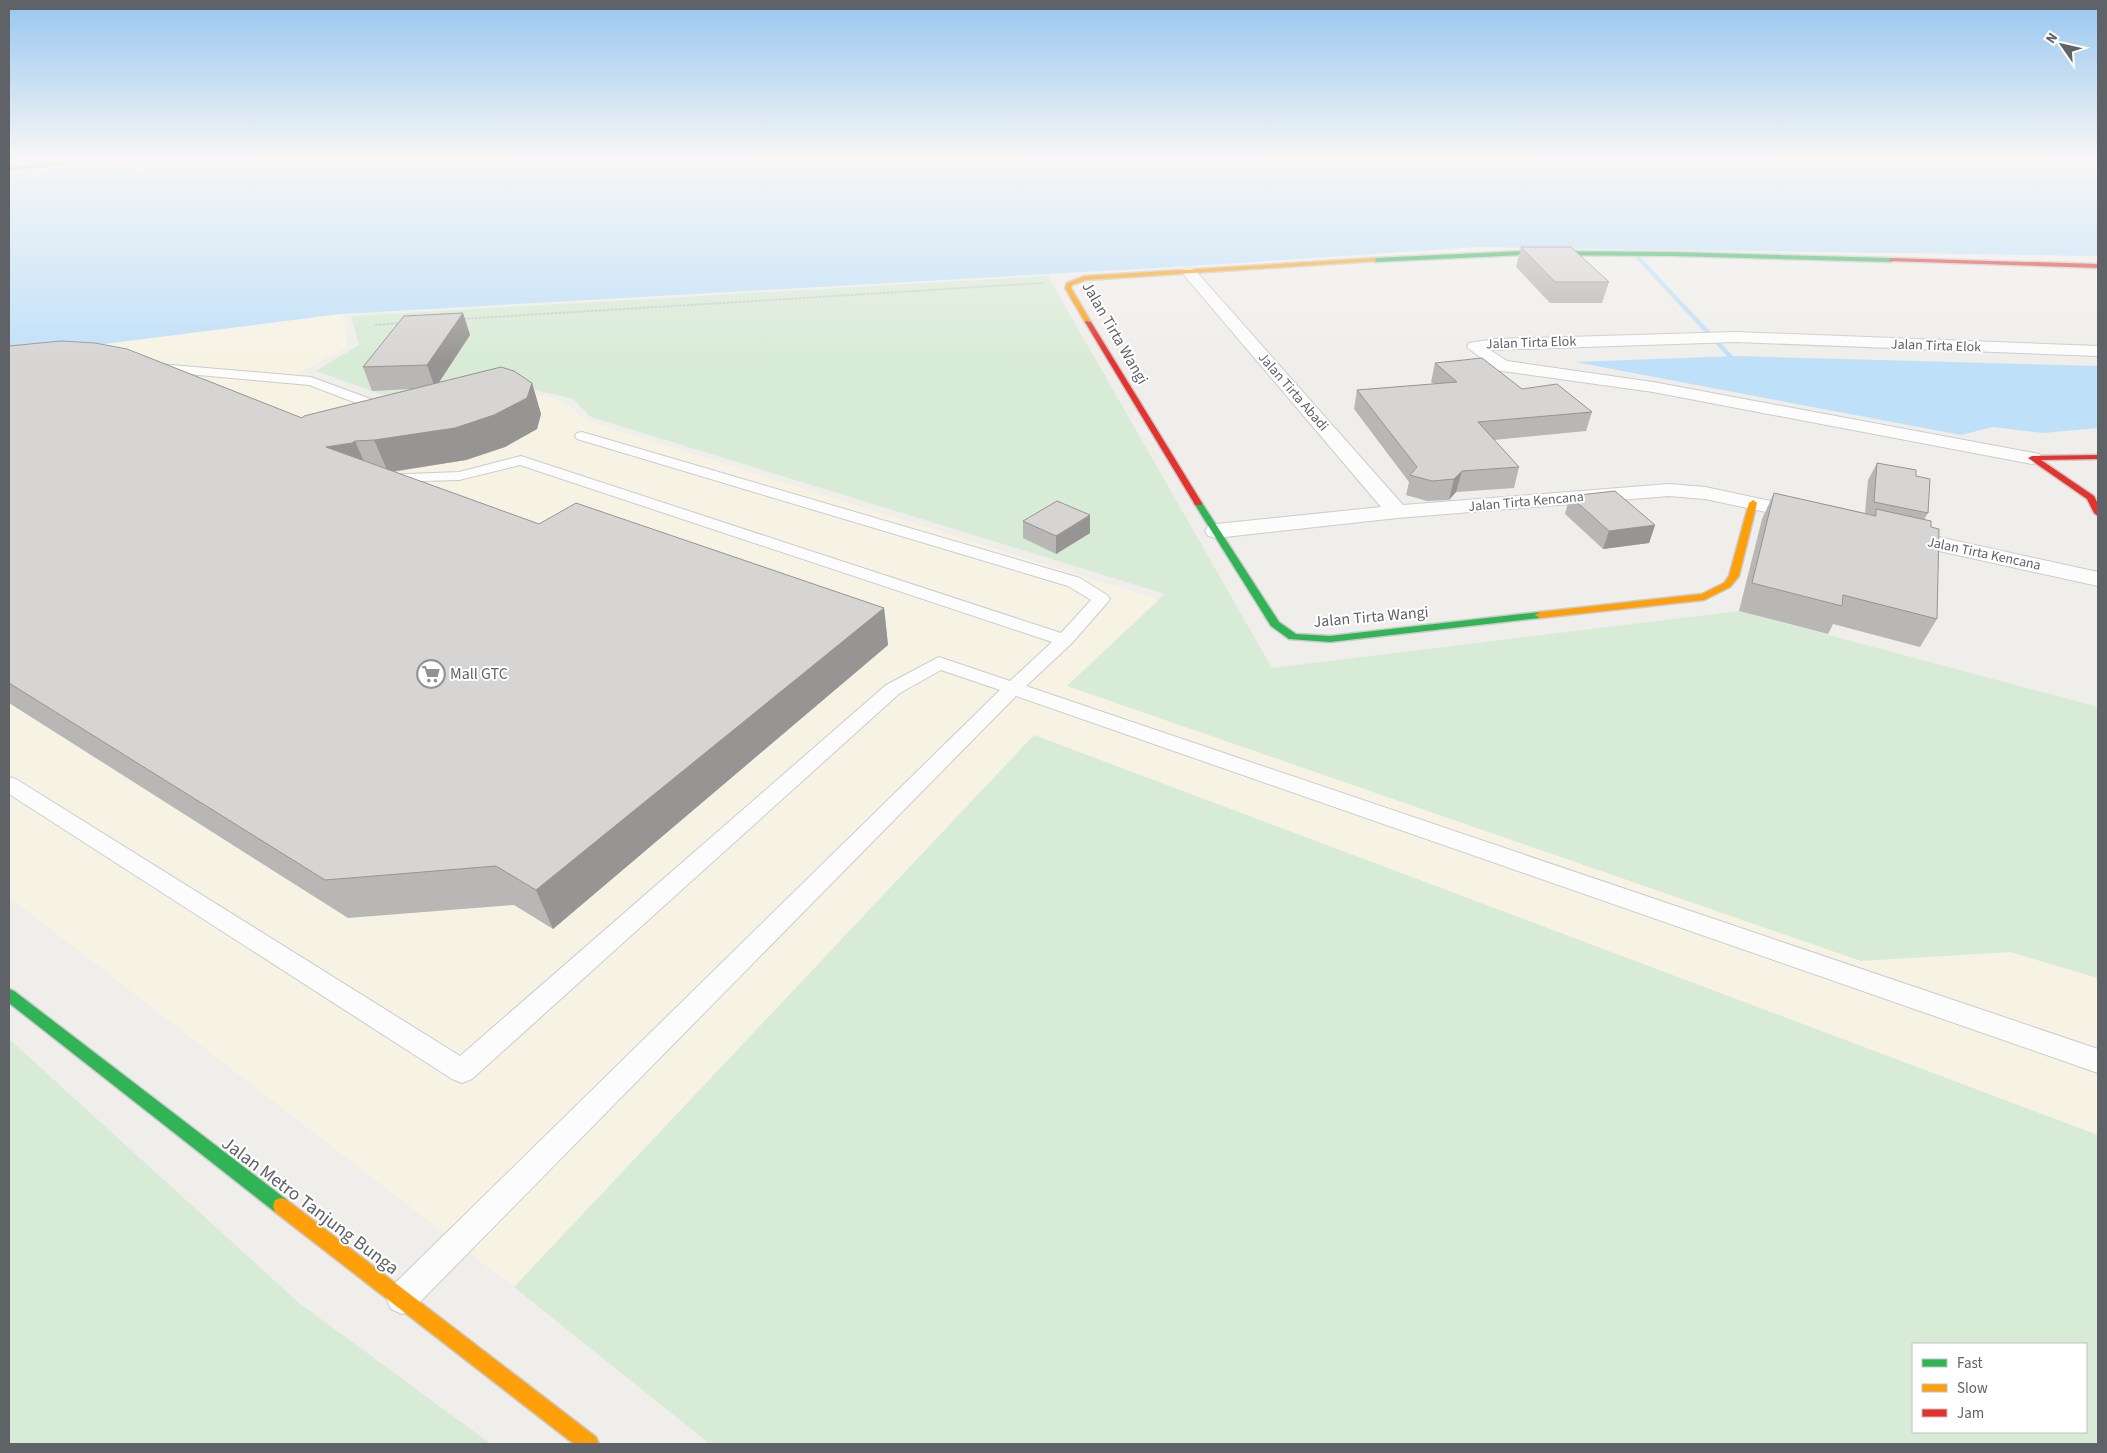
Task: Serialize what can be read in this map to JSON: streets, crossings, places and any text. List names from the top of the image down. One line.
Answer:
{"streets":{"street":["Jalan Tirta Wangi","Jalan Tirta Elok","Jalan Tirta Abadi","Jalan Tirta Kencana","Jalan Metro Tanjung Bunga"]},"crossings":[["Jalan Tirta Wangi","Jalan Tirta Kencana"],["Jalan Tirta Abadi","Jalan Tirta Kencana"]],"places":{"supermarket":["Mall GTC"]},"legend":["Fast","Slow","Jam"],"north":"top left"}
